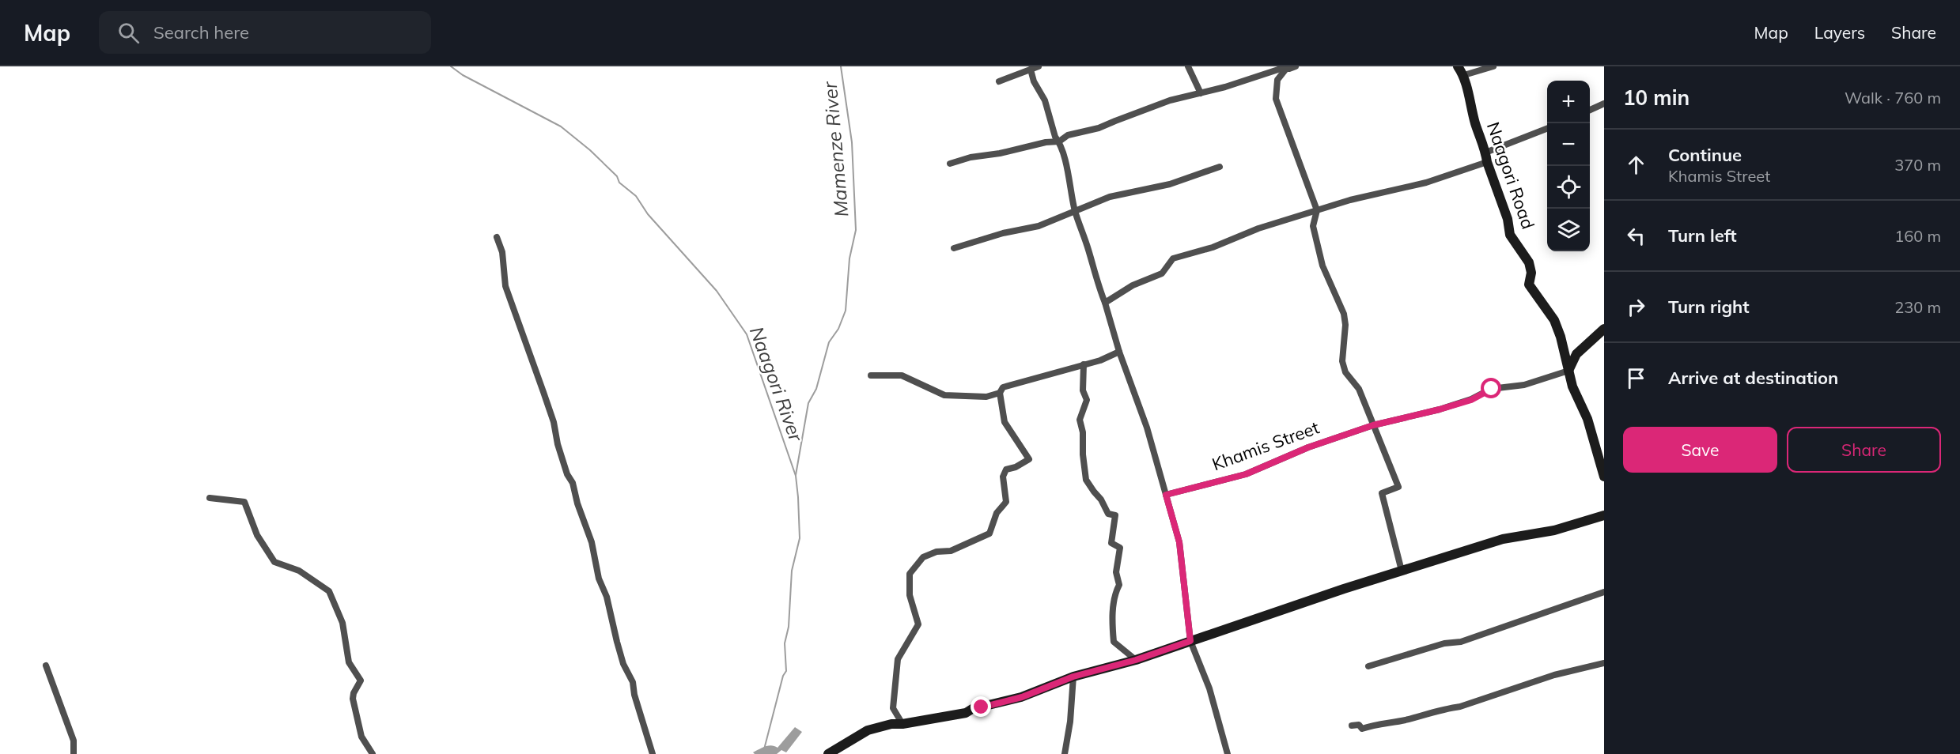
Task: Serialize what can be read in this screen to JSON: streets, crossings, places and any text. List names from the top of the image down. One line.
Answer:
{"streets":{"street":["Naagori Road","Khamis Street"]},"crossings":[["Naagori Road","Khamis Street"]],"water":["Mamenze River","Naagori River"],"page":{"header":"Map","search":"Search here","nav":["Map","Layers","Share"],"heading":["10 min","Walk · 760 m"],"map_buttons":["+","−"],"list":[["Continue","Khamis Street","370 m"],["Turn left","160 m"],["Turn right","230 m"],"Arrive at destination"],"buttons":["Save","Share"]}}
